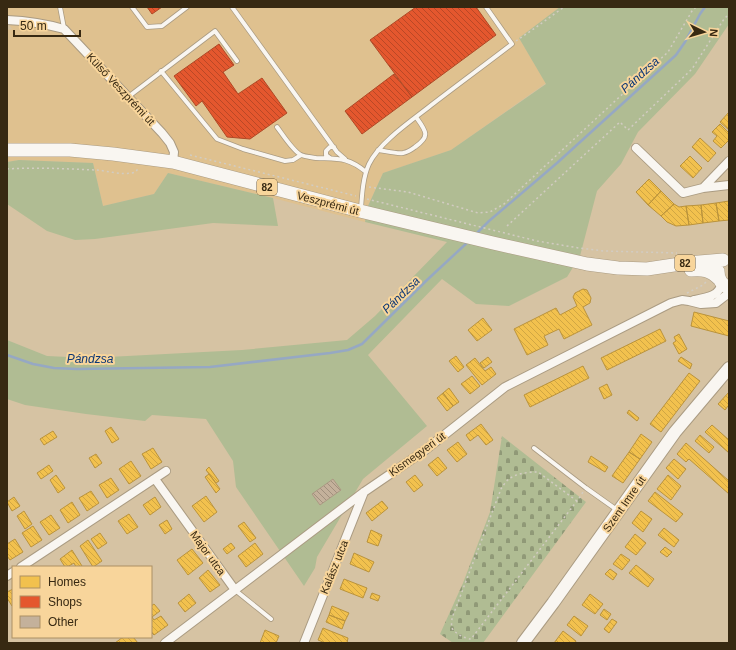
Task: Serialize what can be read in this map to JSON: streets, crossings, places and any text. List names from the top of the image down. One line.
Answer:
{"streets":{"main road":["82","Veszprémi út","Szent Imre út"],"street":["Külső Veszprémi út","Kismegyeri út","Major utca","Kalász utca"]},"crossings":[["Külső Veszprémi út","Veszprémi út"],["82","Veszprémi út"],["82","Kismegyeri út"],["Veszprémi út","Kismegyeri út"],["Kismegyeri út","Major utca"],["Kismegyeri út","Kalász utca"]],"water":["Pándzsa"],"legend":["Homes","Shops","Other"],"scale_bar":"50 m","north":"right"}
